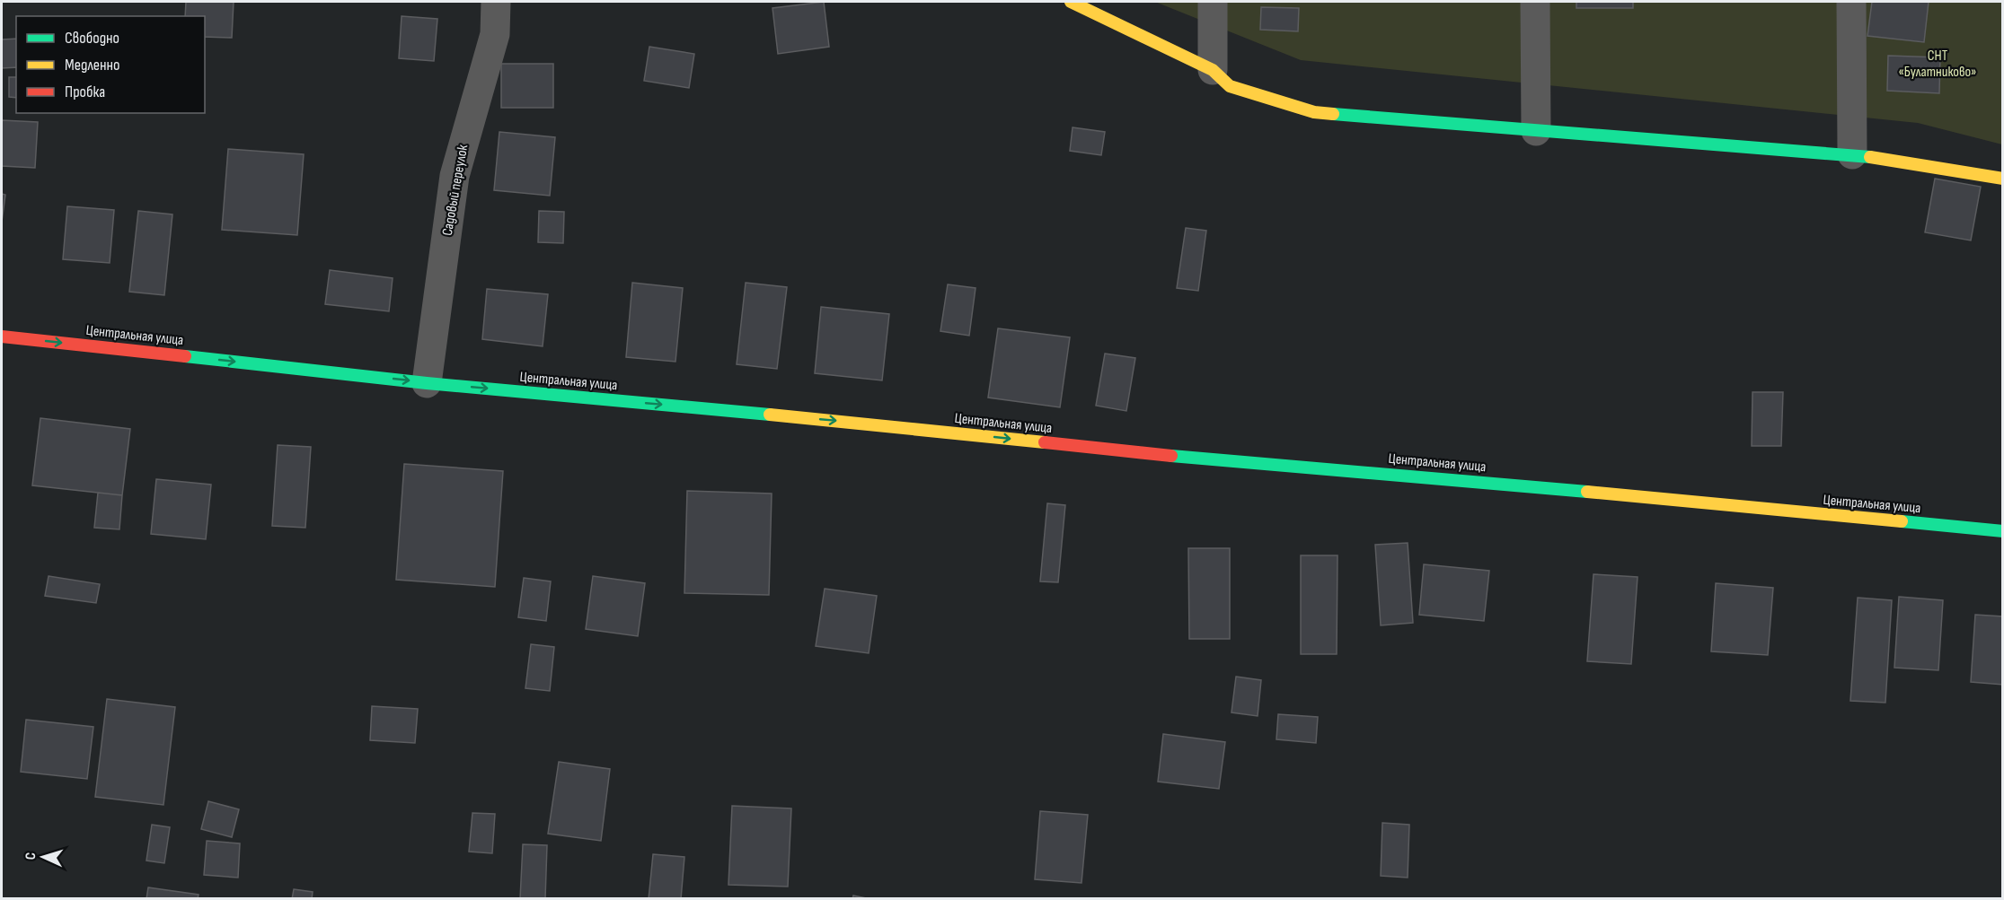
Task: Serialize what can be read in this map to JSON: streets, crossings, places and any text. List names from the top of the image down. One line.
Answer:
{"streets":{"street":["Садовый переулок","Центральная улица"]},"crossings":[["Садовый переулок","Центральная улица"]],"one_way":["Центральная улица"],"parks":["СНТ «Булатниково»"],"legend":["Свободно","Медленно","Пробка"],"north":"left"}
